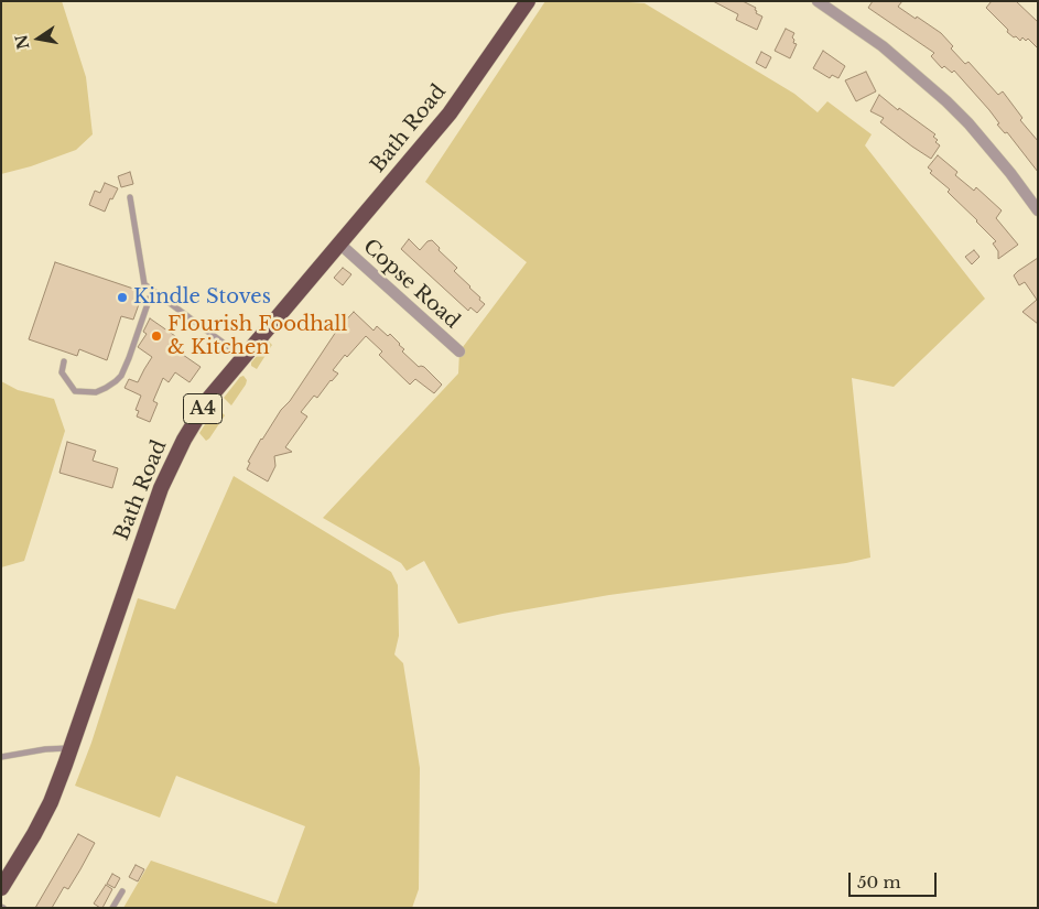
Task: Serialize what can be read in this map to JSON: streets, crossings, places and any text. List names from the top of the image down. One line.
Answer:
{"streets":{"highway":["Bath Road","A4"],"street":["Copse Road"]},"crossings":[["Bath Road","Copse Road"]],"places":["Kindle Stoves","Flourish Foodhall & Kitchen"],"scale_bar":"50 m","north":"left"}
